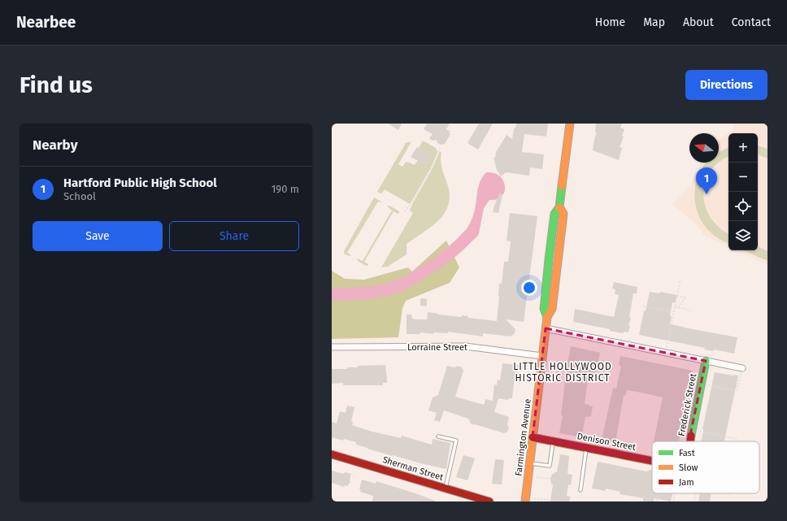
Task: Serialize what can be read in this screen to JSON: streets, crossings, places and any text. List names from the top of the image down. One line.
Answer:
{"streets":{"street":["Lorraine Street","Frederick Street","Farmington Avenue","Denison Street","Sherman Street"]},"crossings":[["Lorraine Street","Farmington Avenue"],["Farmington Avenue","Denison Street"]],"districts":["LITTLE HOLLYWOOD HISTORIC DISTRICT"],"legend":["Fast","Slow","Jam"],"north":"left","page":{"header":"Nearbee","nav":["Home","Map","About","Contact"],"buttons":["Directions",["Save","Share"]],"title":"Find us","heading":"Nearby","map_buttons":["+","−"],"list":[{"mark":"1","name":"Hartford Public High School","note":"School","value":"190 m"}],"pins":"1"}}
